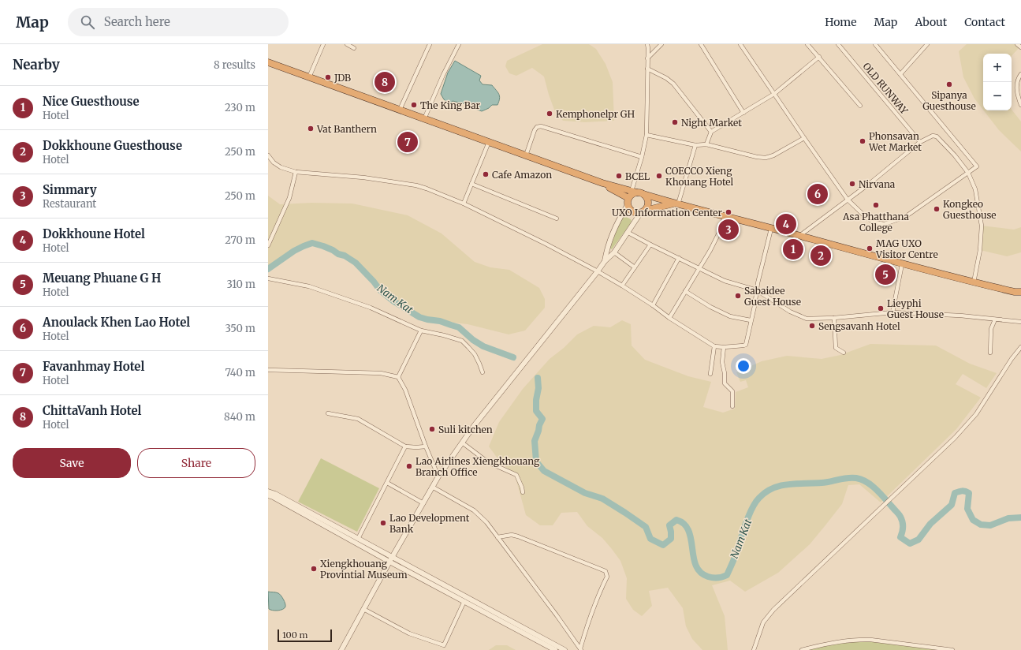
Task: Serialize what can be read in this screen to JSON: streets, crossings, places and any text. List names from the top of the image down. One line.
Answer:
{"streets":{"street":["OLD RUNWAY"]},"water":["Nam Kat"],"places":["JDB","Sipanya Guesthouse","The King Bar","Kemphonelpr GH","Night Market","Vat Banthern","Phonsavan Wet Market","Cafe Amazon","BCEL","COECCO Xieng Khouang Hotel","Nirvana","Asa Phatthana College","Kongkeo Guesthouse","UXO Information Center","MAG UXO Visitor Centre","Sabaidee Guest House","Lieyphi Guest House","Sengsavanh Hotel","Suli kitchen","Lao Airlines Xiengkhouang Branch Office","Lao Development Bank","Xiengkhouang Provintial Museum"],"scale_bar":"100 m","page":{"header":"Map","search":"Search here","nav":["Home","Map","About","Contact"],"heading":["Nearby","8 results"],"map_buttons":["+","−"],"pins":["8","7","6","4","3","1","2","5"],"list":[{"mark":"1","name":"Nice Guesthouse","note":"Hotel","value":"230 m"},{"mark":"2","name":"Dokkhoune Guesthouse","note":"Hotel","value":"250 m"},{"mark":"3","name":"Simmary","note":"Restaurant","value":"250 m"},{"mark":"4","name":"Dokkhoune Hotel","note":"Hotel","value":"270 m"},{"mark":"5","name":"Meuang Phuane G H","note":"Hotel","value":"310 m"},{"mark":"6","name":"Anoulack Khen Lao Hotel","note":"Hotel","value":"350 m"},{"mark":"7","name":"Favanhmay Hotel","note":"Hotel","value":"740 m"},{"mark":"8","name":"ChittaVanh Hotel","note":"Hotel","value":"840 m"}],"buttons":["Save","Share"],"scale":"100 m"}}
